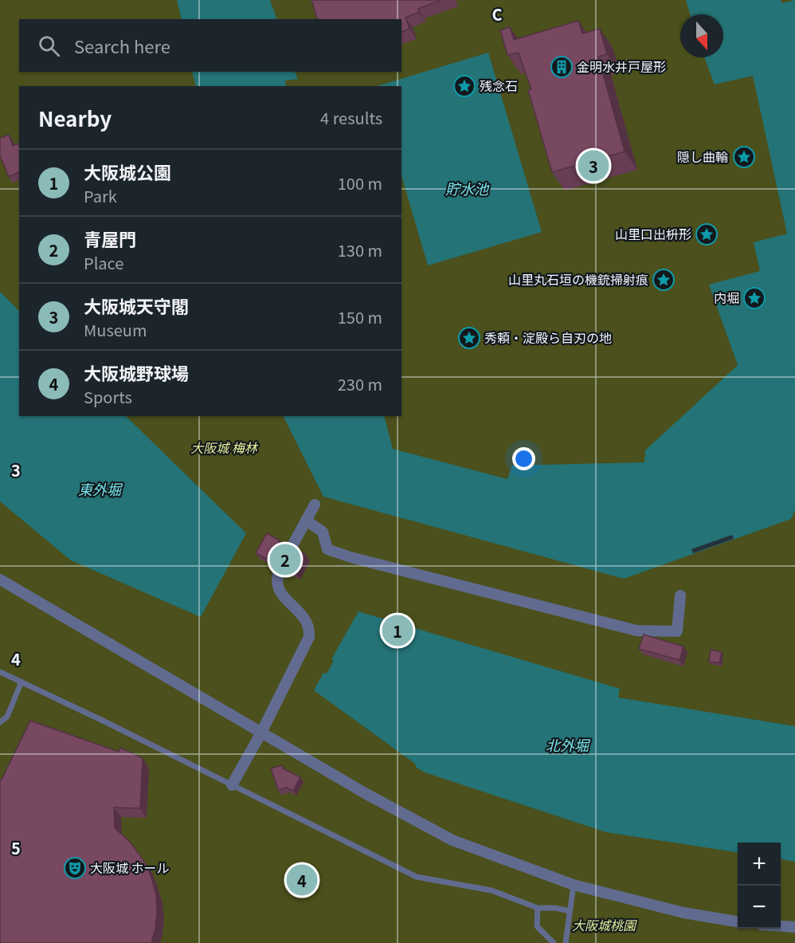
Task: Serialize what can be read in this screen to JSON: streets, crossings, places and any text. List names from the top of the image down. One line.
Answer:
{"water":["貯水池","東外堀","北外堀"],"parks":["大阪城 梅林","大阪城桃園"],"places":{"building":["金明水井戸屋形"],"place":["残念石","隠し曲輪","山里口出枡形","山里丸石垣の機銃掃射痕","内堀","秀頼・淀殿ら自刃の地"],"theatre":["大阪城 ホール"]},"north":"bottom","page":{"search":"Search here","heading":["Nearby","4 results"],"pins":["3","2","1","4"],"list":[{"mark":"1","name":"大阪城公園","note":"Park","value":"100 m"},{"mark":"2","name":"青屋門","note":"Place","value":"130 m"},{"mark":"3","name":"大阪城天守閣","note":"Museum","value":"150 m"},{"mark":"4","name":"大阪城野球場","note":"Sports","value":"230 m"}],"map_buttons":["+","−"]},"grid":{"columns":["C"],"rows":["3","4","5"]}}
